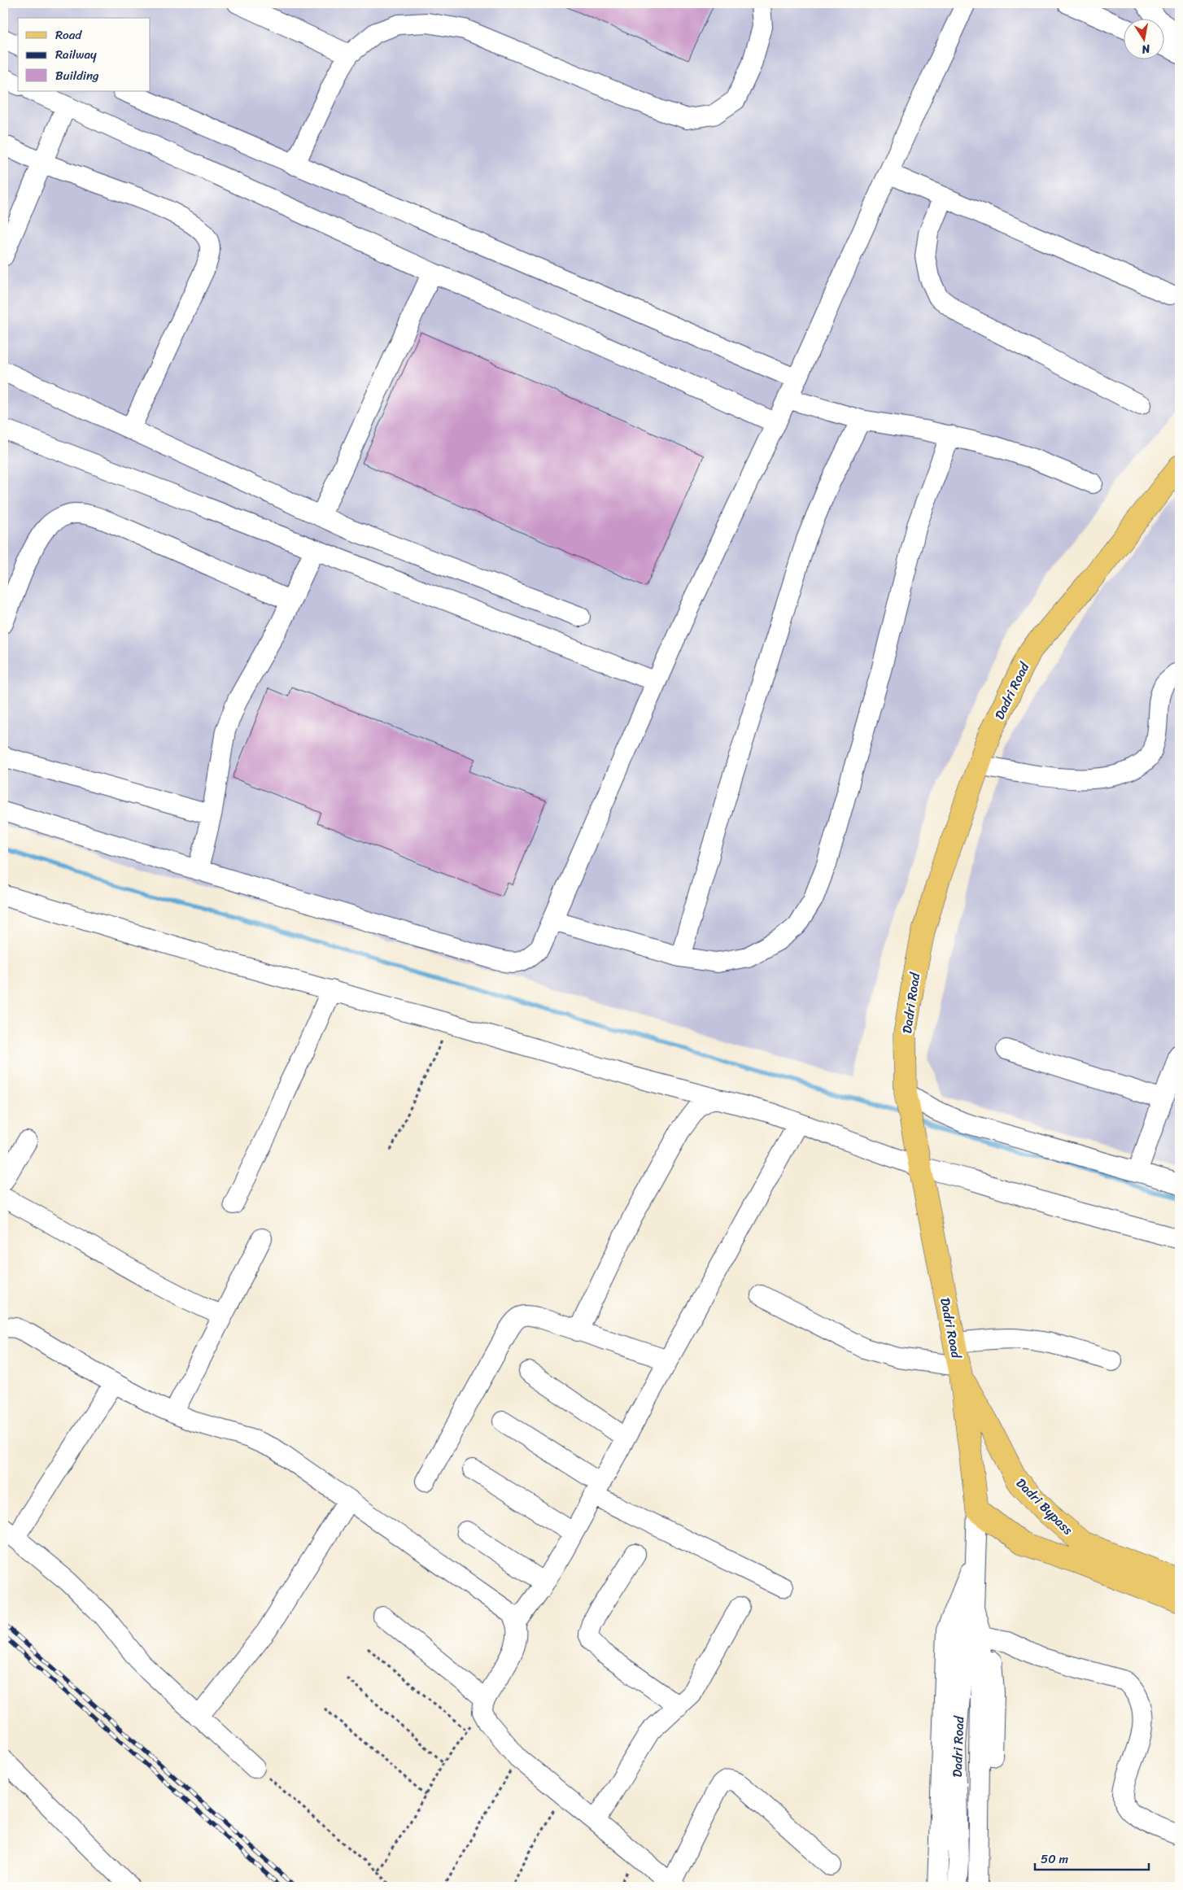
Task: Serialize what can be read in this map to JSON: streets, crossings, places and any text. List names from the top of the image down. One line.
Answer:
{"streets":{"main road":["Dadri Road","Dadri Bypass"]},"crossings":[["Dadri Road","Dadri Bypass"]],"legend":["Road","Railway","Building"],"scale_bar":"50 m","north":"bottom"}
